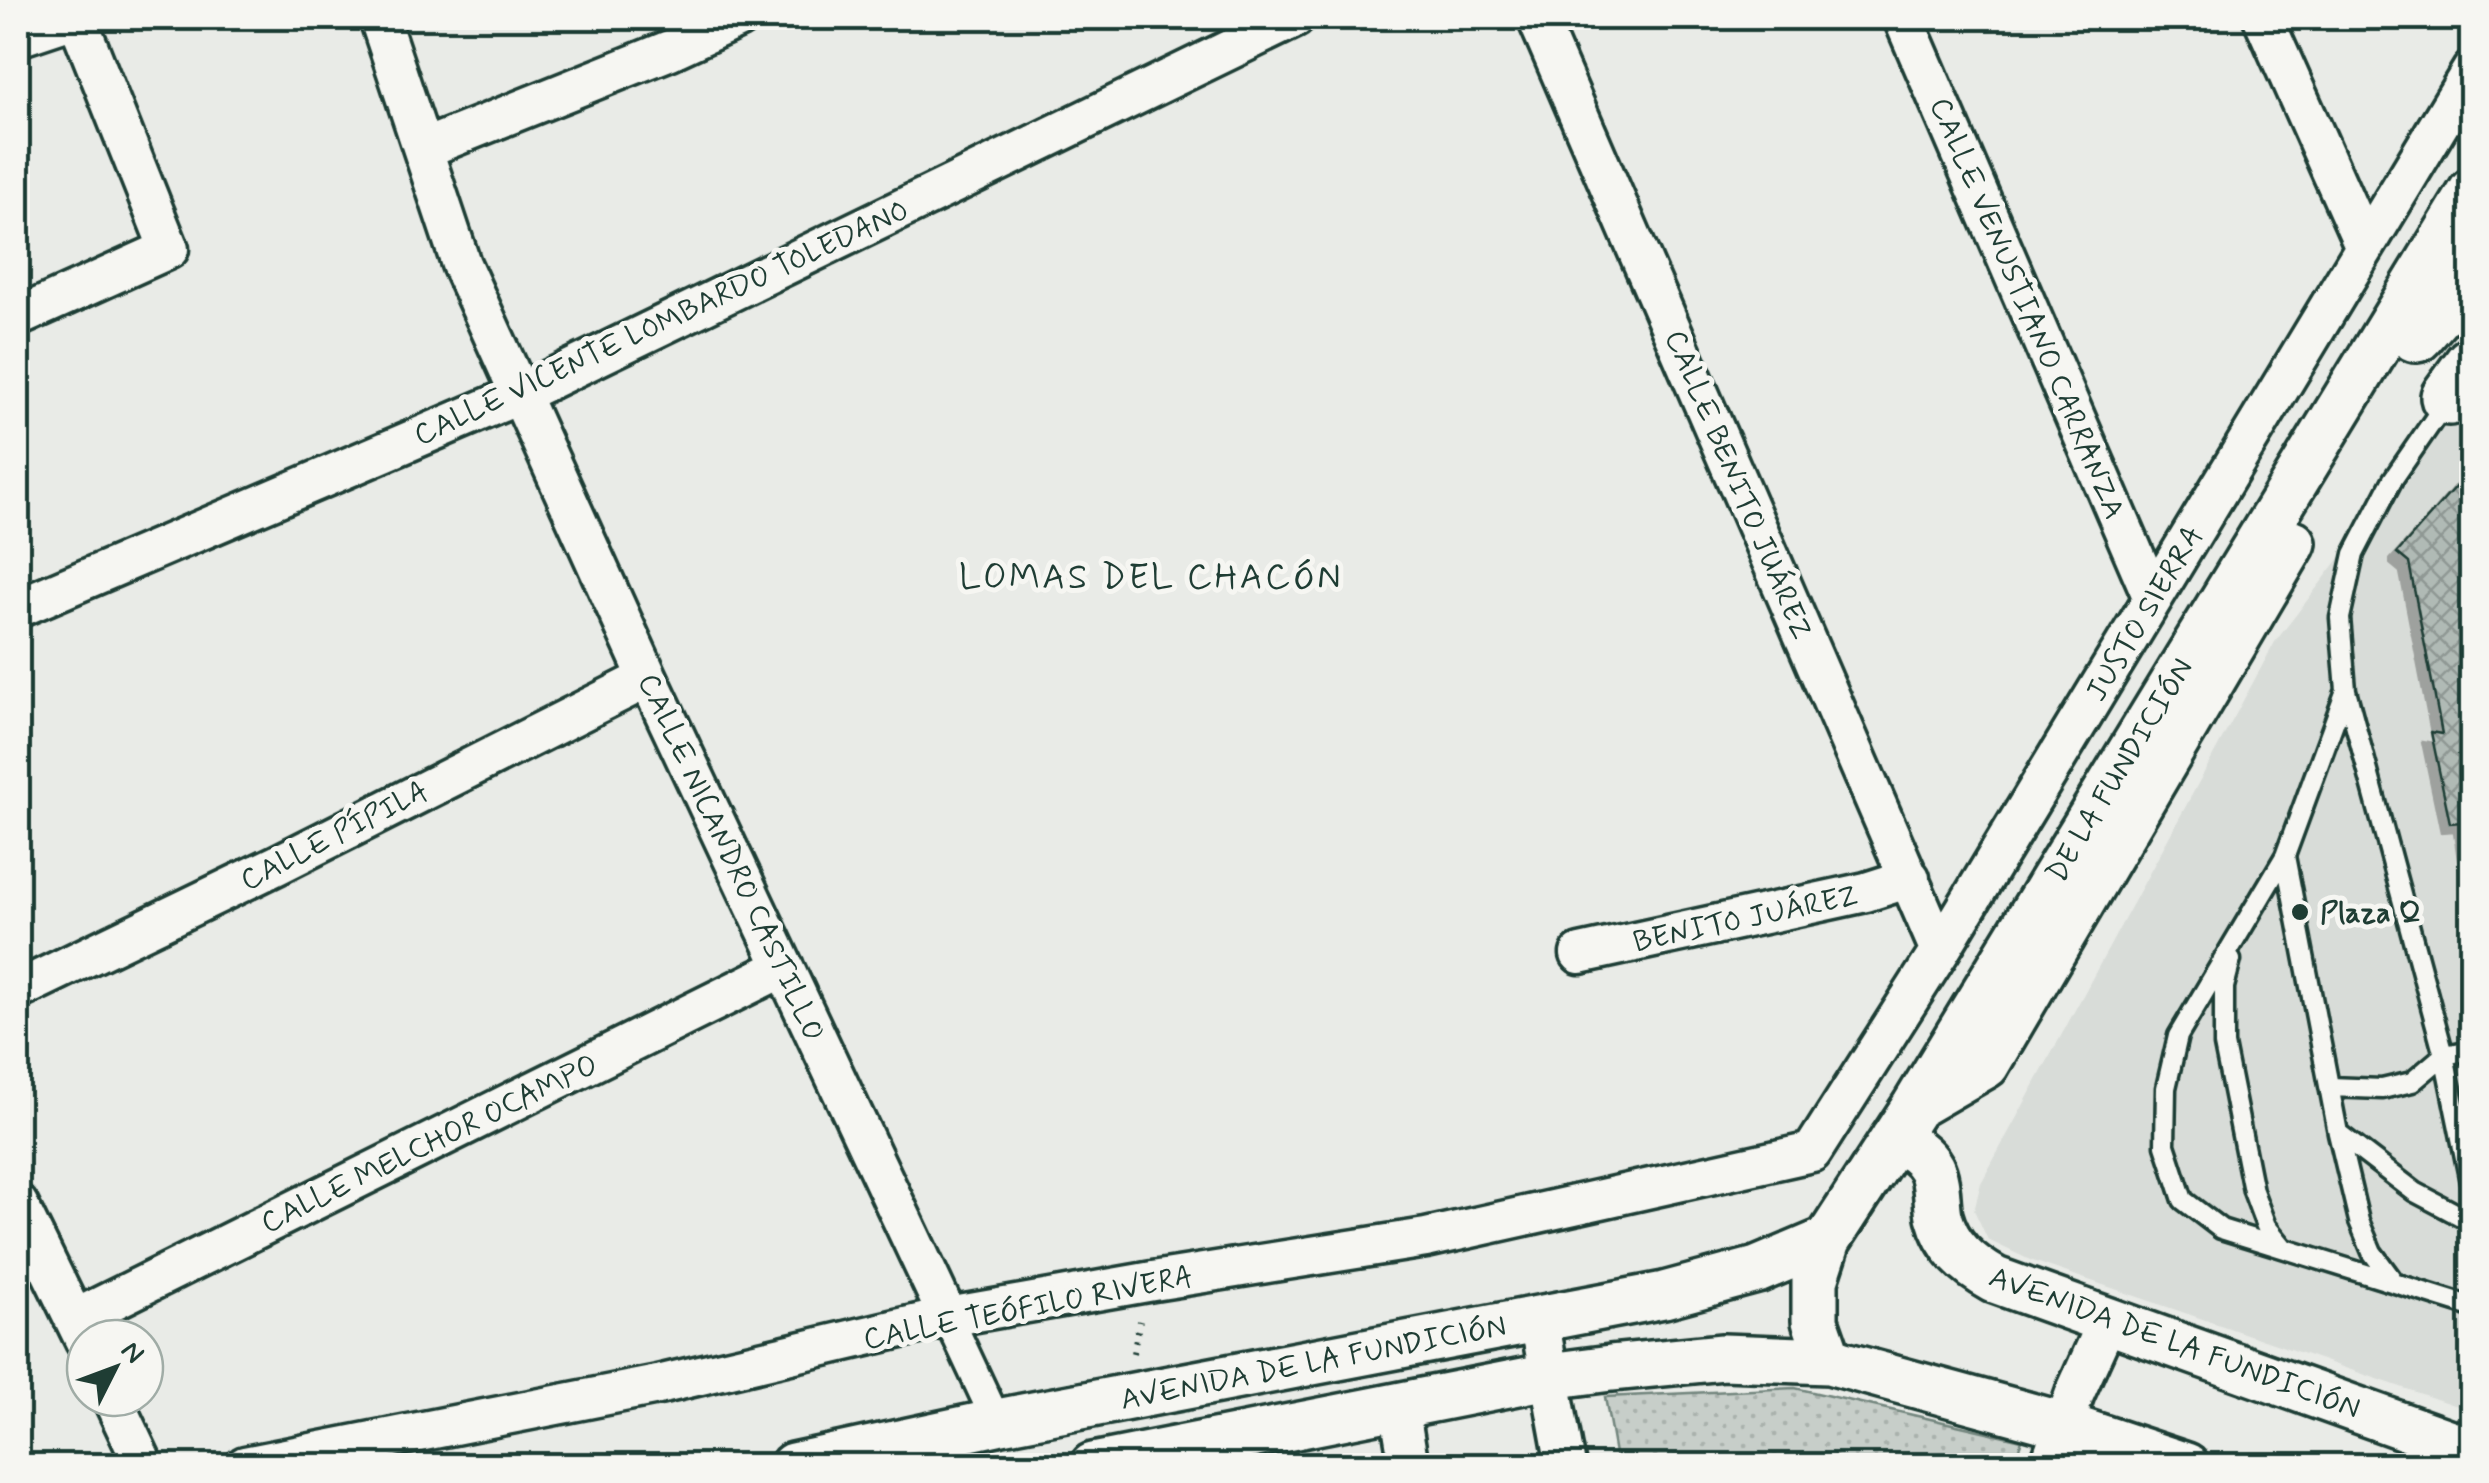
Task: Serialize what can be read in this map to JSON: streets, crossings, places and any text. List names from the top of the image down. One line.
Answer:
{"streets":{"street":["CALLE VENUSTIANO CARRANZA","CALLE VICENTE LOMBARDO TOLEDANO","CALLE BENITO JUÁREZ","JUSTO SIERRA","DE LA FUNDICIÓN","CALLE PÍPILA","CALLE NICANDRO CASTILLO","BENITO JUÁREZ","CALLE MELCHOR OCAMPO","CALLE TEÓFILO RIVERA","AVENIDA DE LA FUNDICIÓN"]},"crossings":[["CALLE VENUSTIANO CARRANZA","JUSTO SIERRA"],["CALLE VICENTE LOMBARDO TOLEDANO","CALLE NICANDRO CASTILLO"],["CALLE BENITO JUÁREZ","JUSTO SIERRA"],["CALLE BENITO JUÁREZ","BENITO JUÁREZ"],["JUSTO SIERRA","CALLE TEÓFILO RIVERA"],["DE LA FUNDICIÓN","AVENIDA DE LA FUNDICIÓN"],["CALLE PÍPILA","CALLE NICANDRO CASTILLO"],["CALLE NICANDRO CASTILLO","CALLE MELCHOR OCAMPO"],["CALLE NICANDRO CASTILLO","CALLE TEÓFILO RIVERA"]],"districts":["LOMAS DEL CHACÓN"],"places":["Plaza Q"],"north":"top right"}
